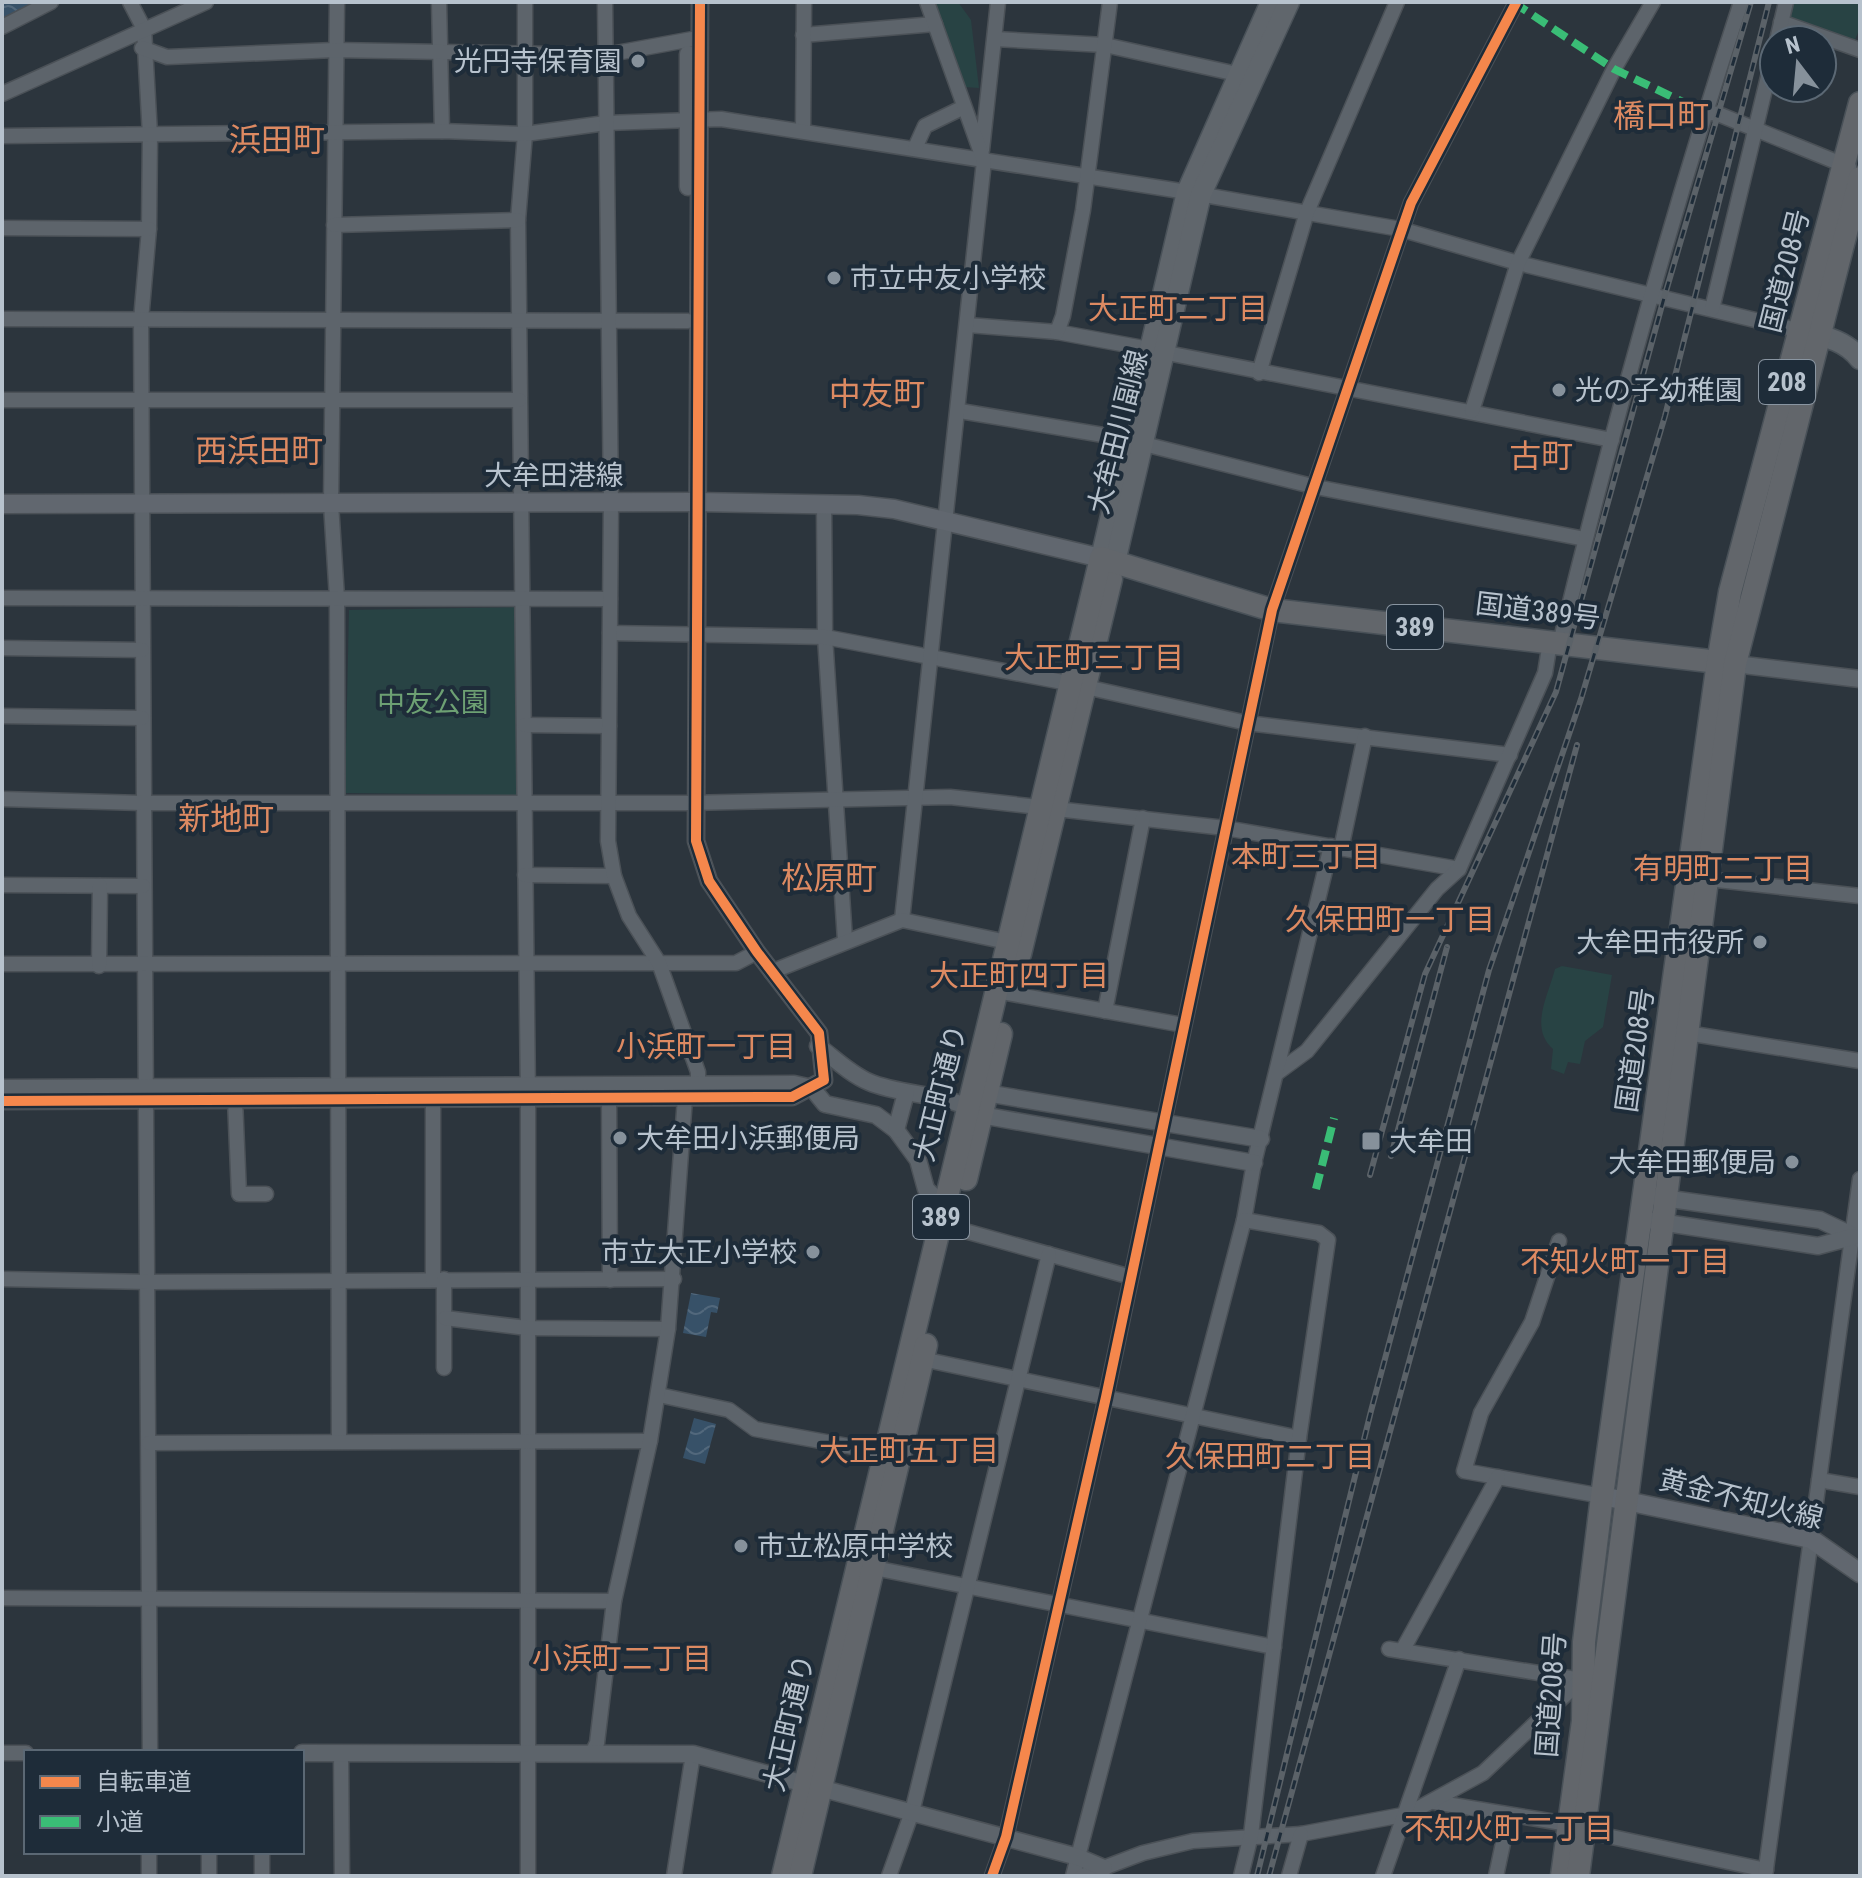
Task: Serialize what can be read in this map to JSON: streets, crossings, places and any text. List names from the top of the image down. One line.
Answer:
{"streets":{"highway":["国道208号","208","国道389号","389","大正町通り"],"main road":["大牟田川副線","大牟田港線","黄金不知火線"]},"crossings":[["国道208号","国道389号"],["国道208号","黄金不知火線"],["大牟田川副線","大牟田港線"],["大牟田川副線","国道389号"],["大牟田川副線","大正町通り"],["大牟田港線","国道389号"],["大牟田港線","大正町通り"],["国道389号","大正町通り"]],"districts":["橋口町","浜田町","大正町二丁目","中友町","西浜田町","古町","大正町三丁目","新地町","本町三丁目","有明町二丁目","松原町","久保田町一丁目","大正町四丁目","小浜町一丁目","不知火町一丁目","大正町五丁目","久保田町二丁目","小浜町二丁目","不知火町二丁目"],"parks":["中友公園"],"places":{"other":["光円寺保育園","市立中友小学校","光の子幼稚園","大牟田市役所","大牟田小浜郵便局","大牟田郵便局","市立大正小学校","市立松原中学校"],"transit":["大牟田"]},"legend":["自転車道","小道"],"north":"top"}
